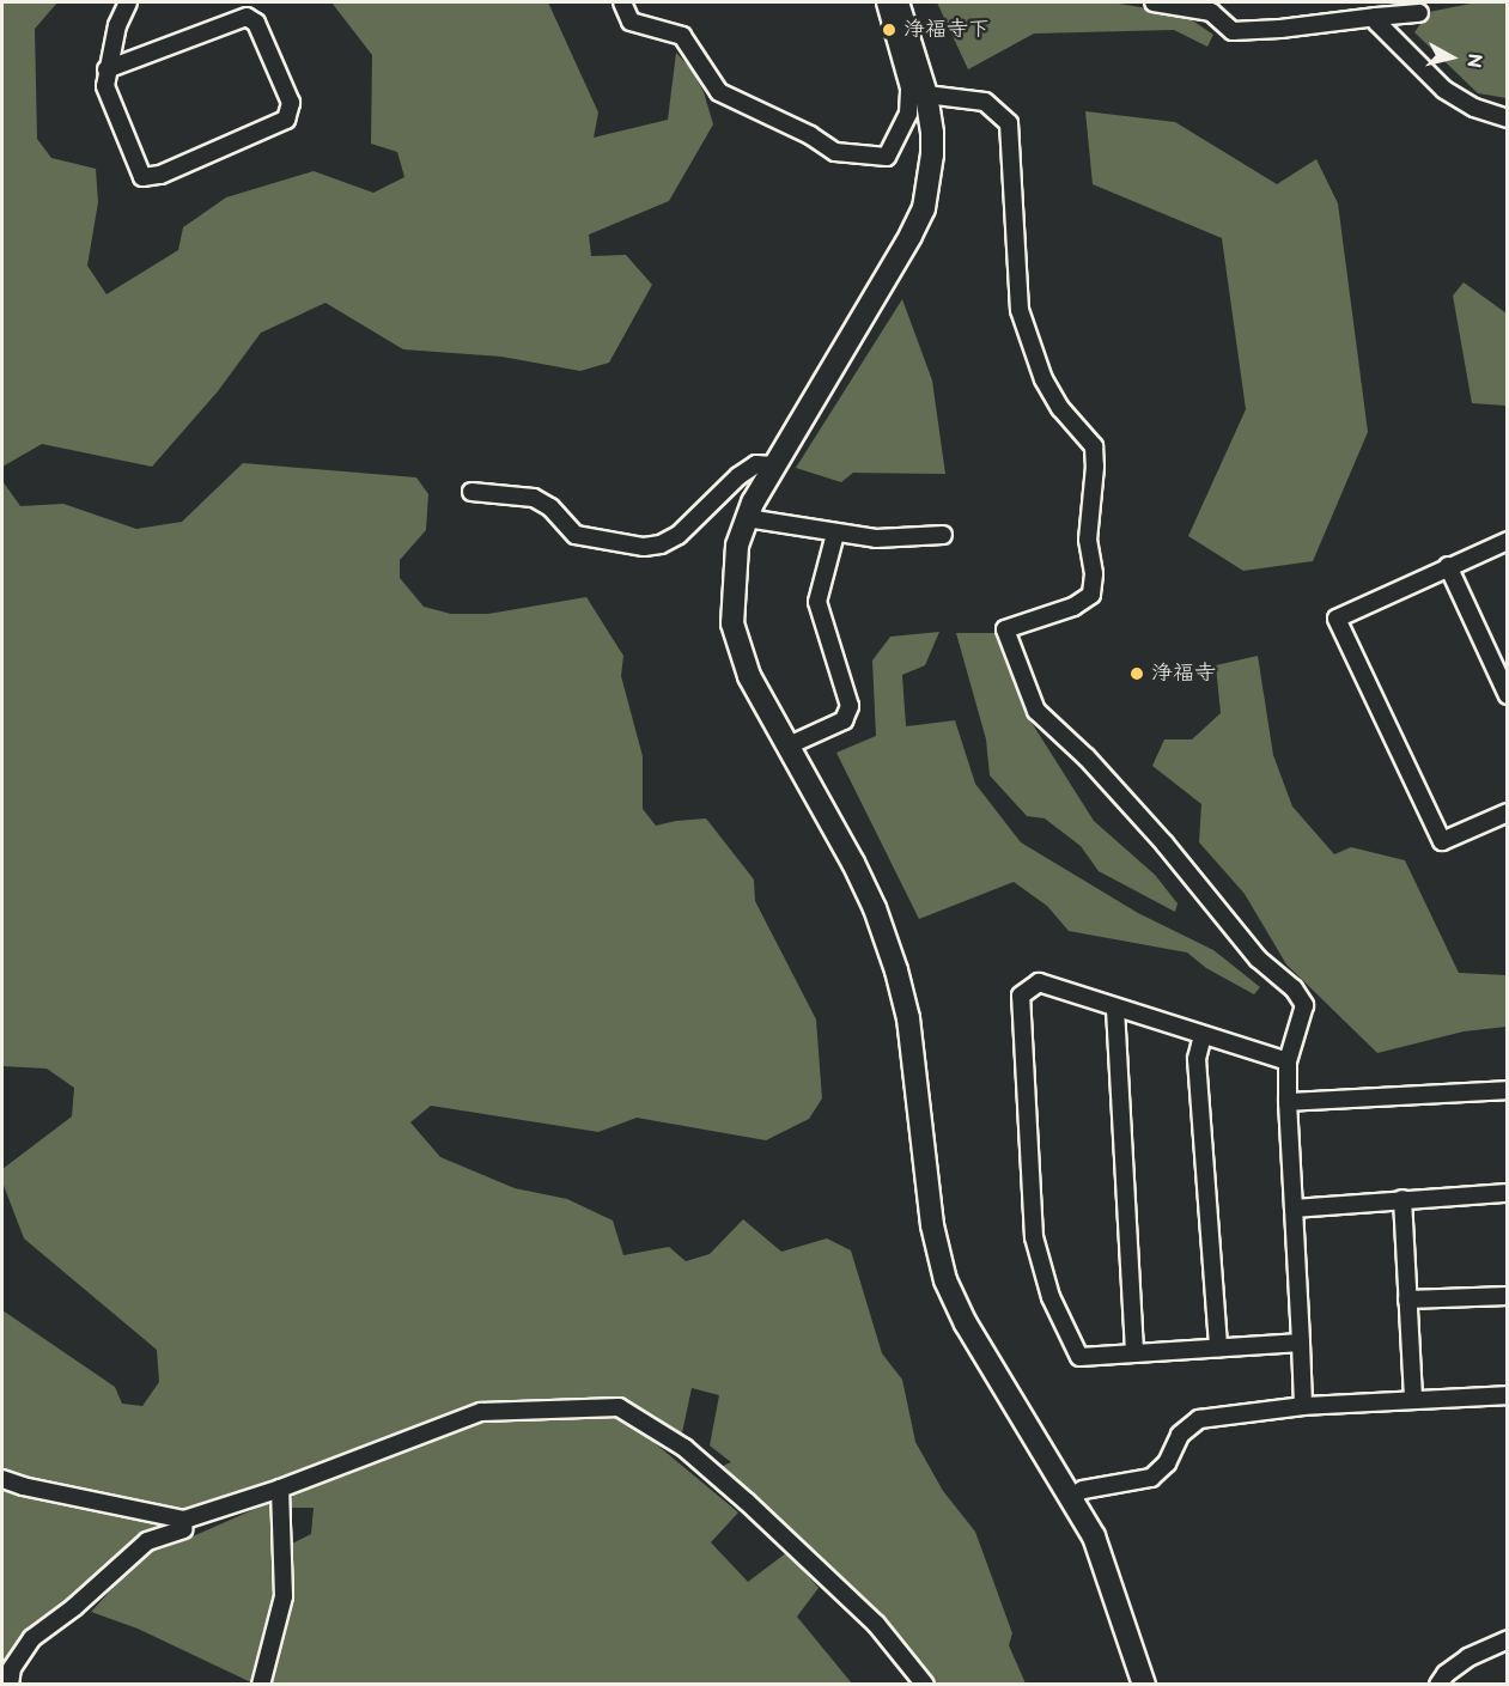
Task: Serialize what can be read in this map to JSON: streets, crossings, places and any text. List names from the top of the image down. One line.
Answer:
{"places":["浄福寺下","浄福寺"],"north":"right"}
